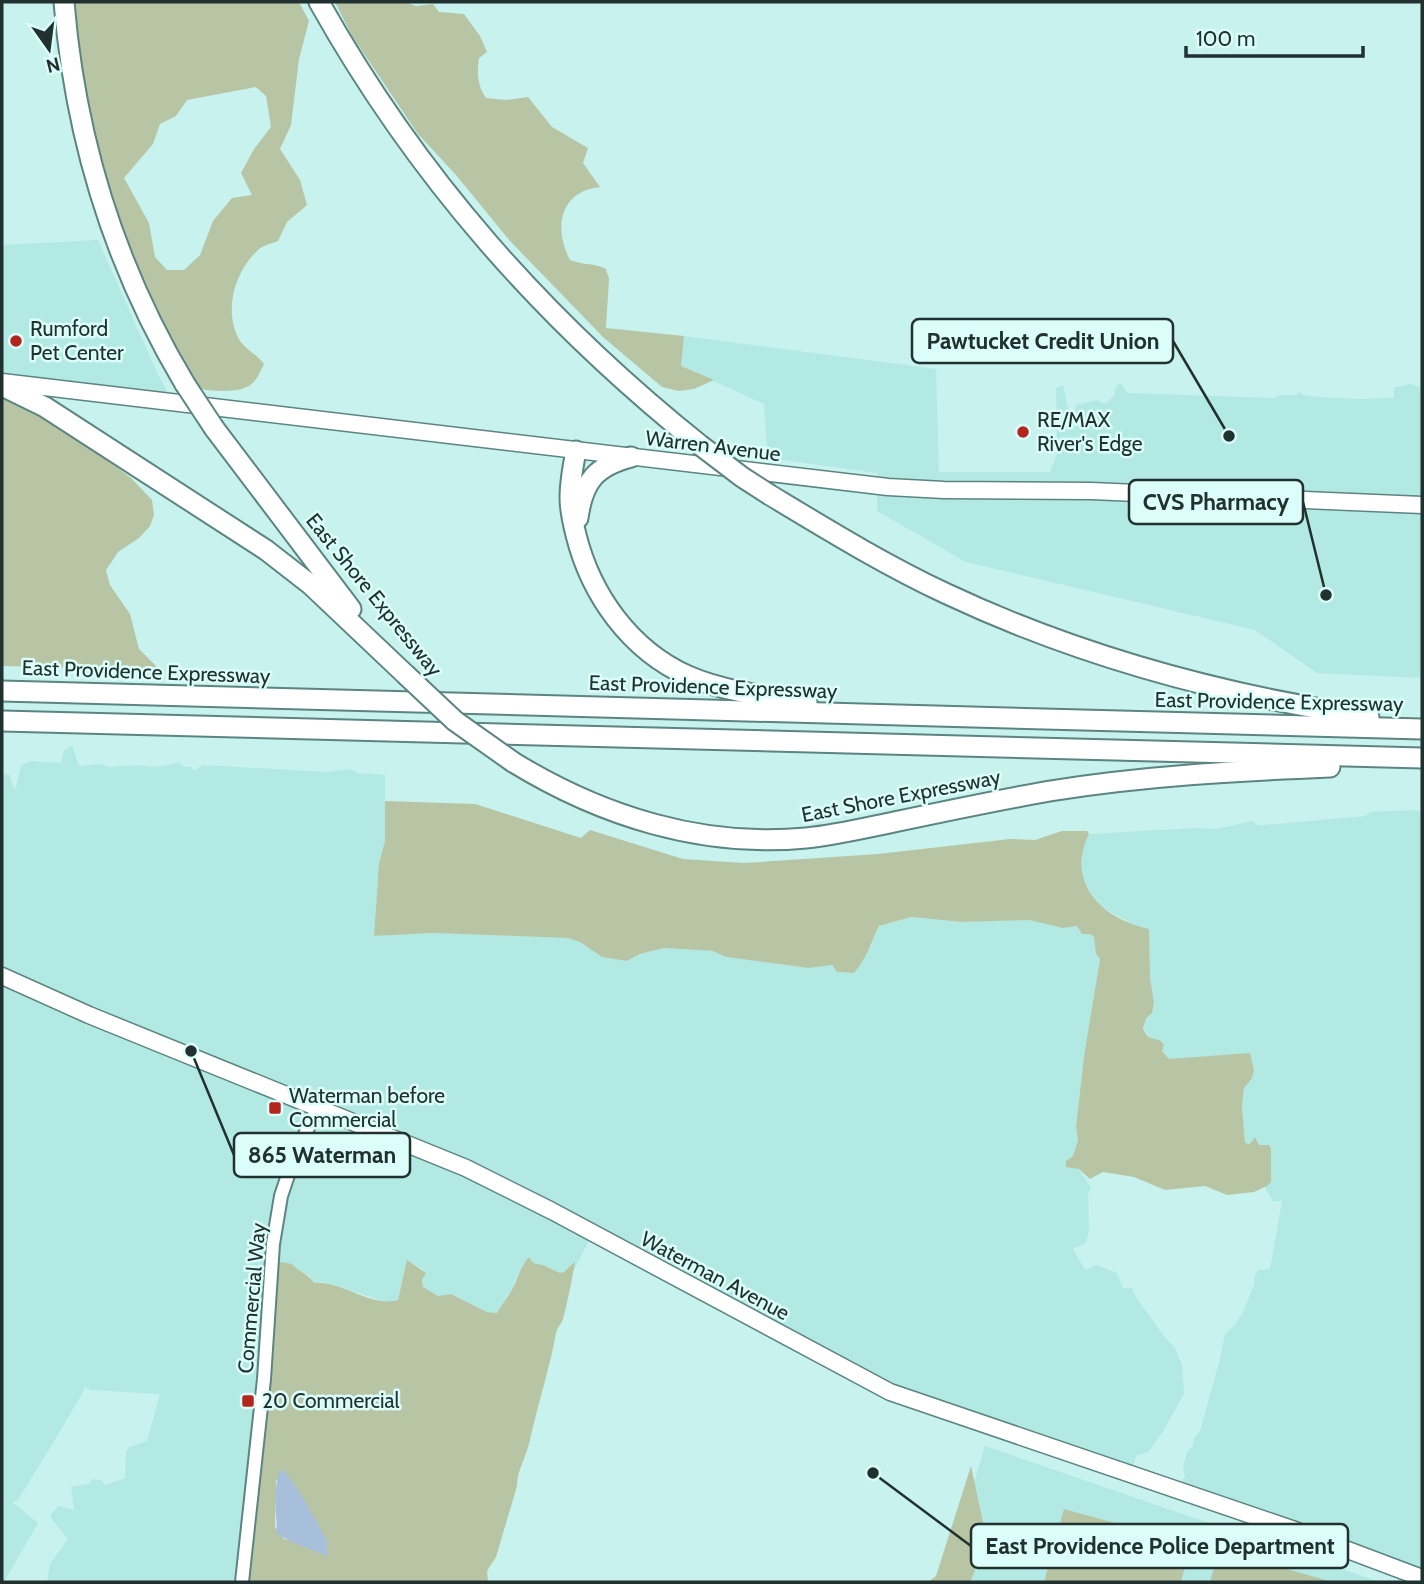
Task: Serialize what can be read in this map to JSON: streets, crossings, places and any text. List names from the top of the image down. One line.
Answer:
{"streets":{"highway":["East Shore Expressway","East Providence Expressway"],"main road":["Warren Avenue","Waterman Avenue"],"street":["Commercial Way"]},"crossings":[["Waterman Avenue","Commercial Way"]],"places":{"other":["Rumford Pet Center","RE/MAX River's Edge","Pawtucket Credit Union","CVS Pharmacy","865 Waterman","East Providence Police Department"],"transit":["Waterman before Commercial","20 Commercial"]},"scale_bar":"100 m","north":"bottom"}
